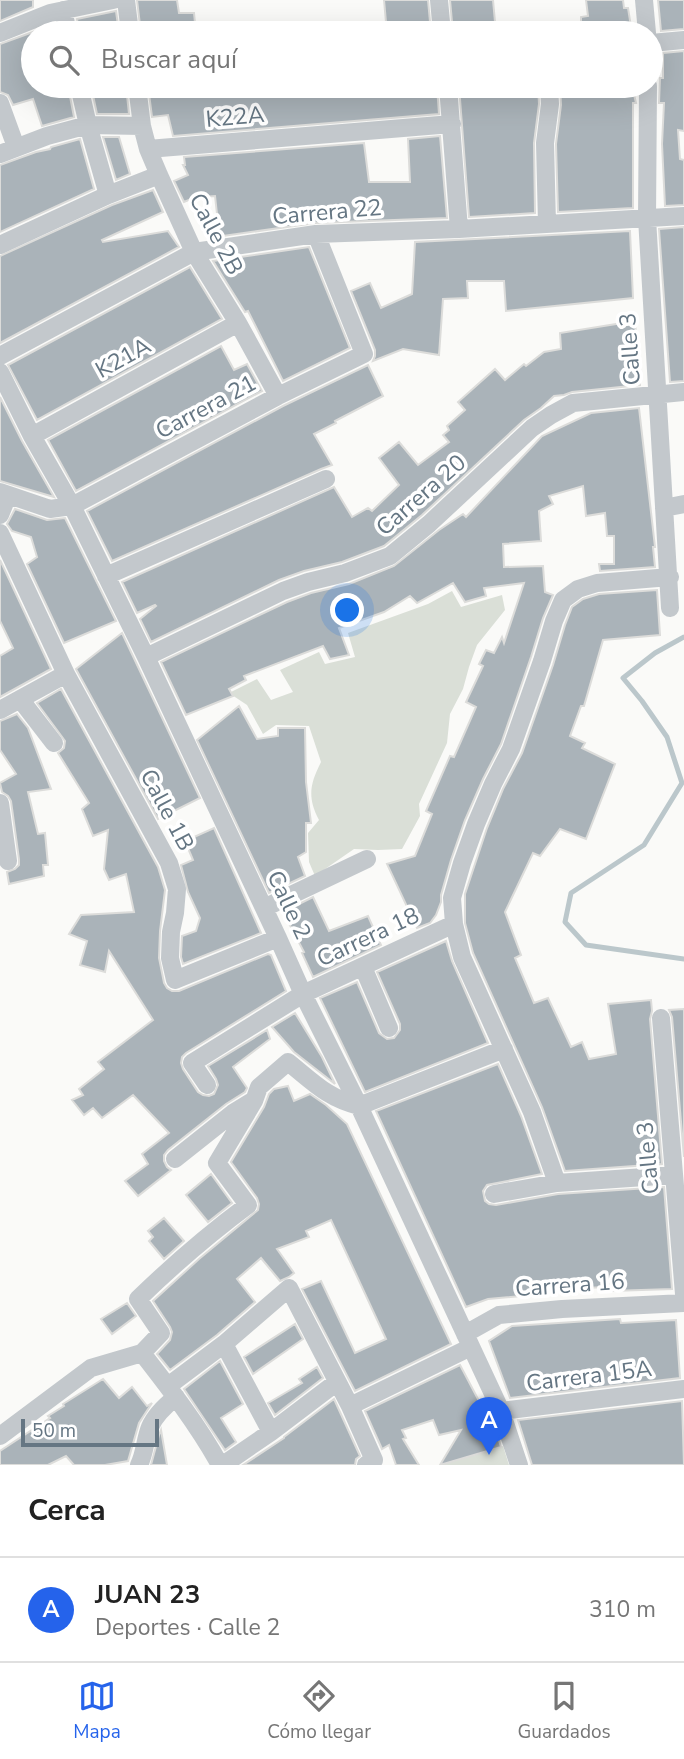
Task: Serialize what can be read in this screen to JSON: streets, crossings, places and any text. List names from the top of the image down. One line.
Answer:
{"streets":{"street":["K22A","Carrera 22","Calle 2B","Calle 3","K21A","Carrera 21","Carrera 20","Calle 1B","Calle 2","Carrera 18","Carrera 16","Carrera 15A"]},"crossings":[["K22A","Calle 2B"],["Carrera 22","Calle 2B"],["Carrera 22","Calle 3"],["Carrera 22","Carrera 21"],["Calle 2B","K21A"],["Calle 2B","Carrera 21"],["Calle 3","Carrera 20"],["K21A","Calle 2"],["Carrera 21","Calle 2"],["Carrera 20","Calle 2"],["Calle 1B","Calle 2"],["Calle 2","Carrera 18"],["Calle 2","Carrera 16"],["Calle 2","Carrera 15A"]],"scale_bar":"50 m","page":{"search":"Buscar aquí","pins":"A","scale":"50 m","heading":"Cerca","list":[{"mark":"A","name":"JUAN 23","note":"Deportes · Calle 2","value":"310 m"}],"nav":["Mapa","Cómo llegar","Guardados"]}}
